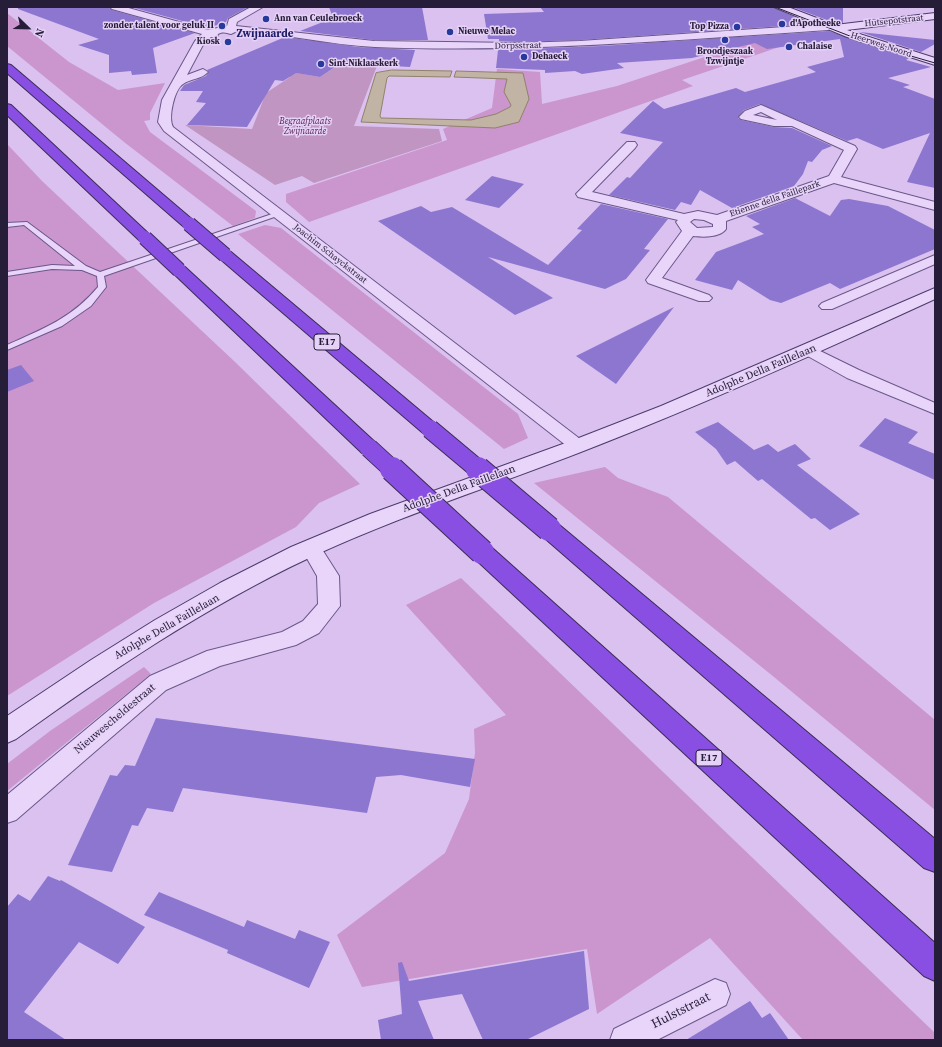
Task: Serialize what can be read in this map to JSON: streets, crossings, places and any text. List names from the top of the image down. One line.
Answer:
{"streets":{"highway":["E17"],"main road":["Hutsepotstraat","Heerweg-Noord","Adolphe Della Faillelaan"],"street":["Dorpsstraat","Etienne della Faillepark","Joachim Schayckstraat","Nieuwescheldestraat","Hulststraat"]},"crossings":[["Hutsepotstraat","Heerweg-Noord"],["Hutsepotstraat","Dorpsstraat"],["Heerweg-Noord","Dorpsstraat"],["Dorpsstraat","Joachim Schayckstraat"],["Joachim Schayckstraat","Adolphe Della Faillelaan"],["Adolphe Della Faillelaan","Nieuwescheldestraat"]],"districts":["Zwijnaarde"],"parks":["Begraafplaats Zwijnaarde"],"places":["Ann van Ceulebroeck","d'Apotheeke","zonder talent voor geluk II","Top Pizza","Nieuwe Melac","Broodjeszaak Tzwijntje","Kiosk","Chalaise","Dehaeck","Sint-Niklaaskerk"],"north":"bottom right"}
